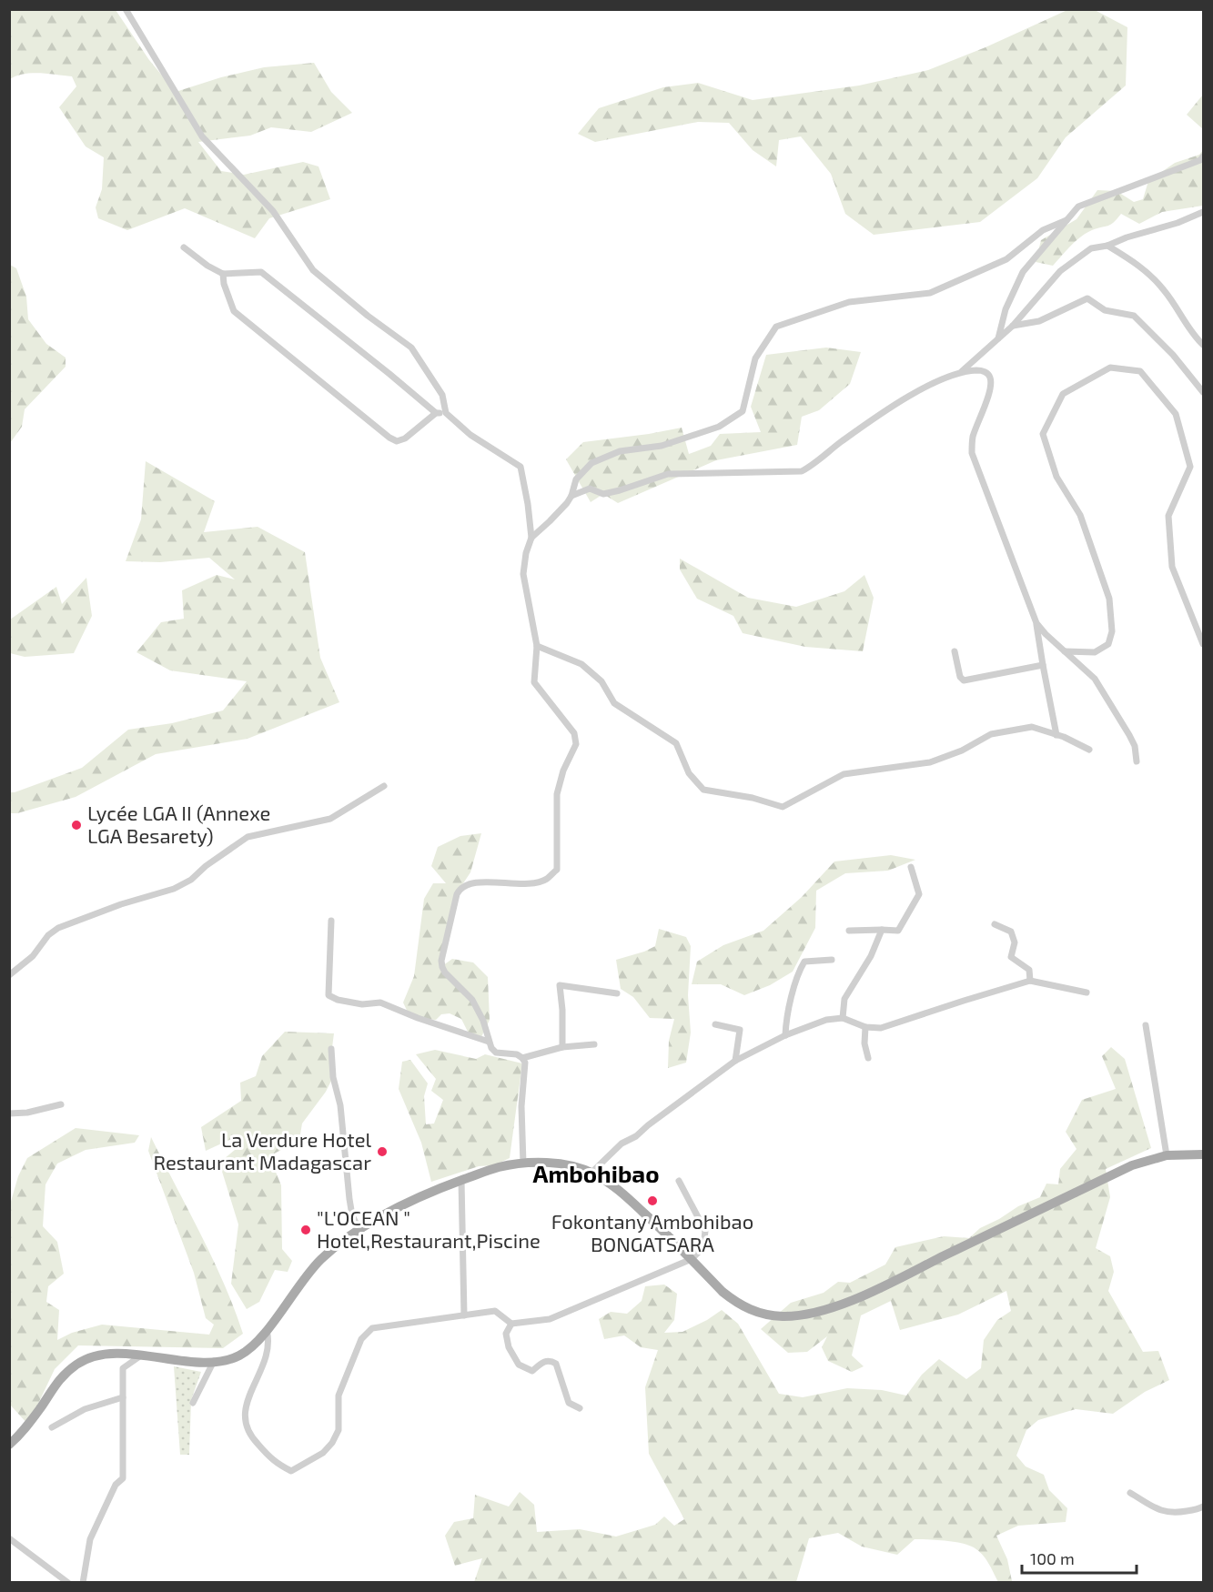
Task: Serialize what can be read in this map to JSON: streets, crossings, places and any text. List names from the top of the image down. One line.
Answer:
{"districts":["Ambohibao"],"places":["Lycée LGA II (Annexe LGA Besarety)","La Verdure Hotel Restaurant Madagascar","Fokontany Ambohibao BONGATSARA","\"L'OCEAN \" Hotel,Restaurant,Piscine"],"scale_bar":"100 m"}
